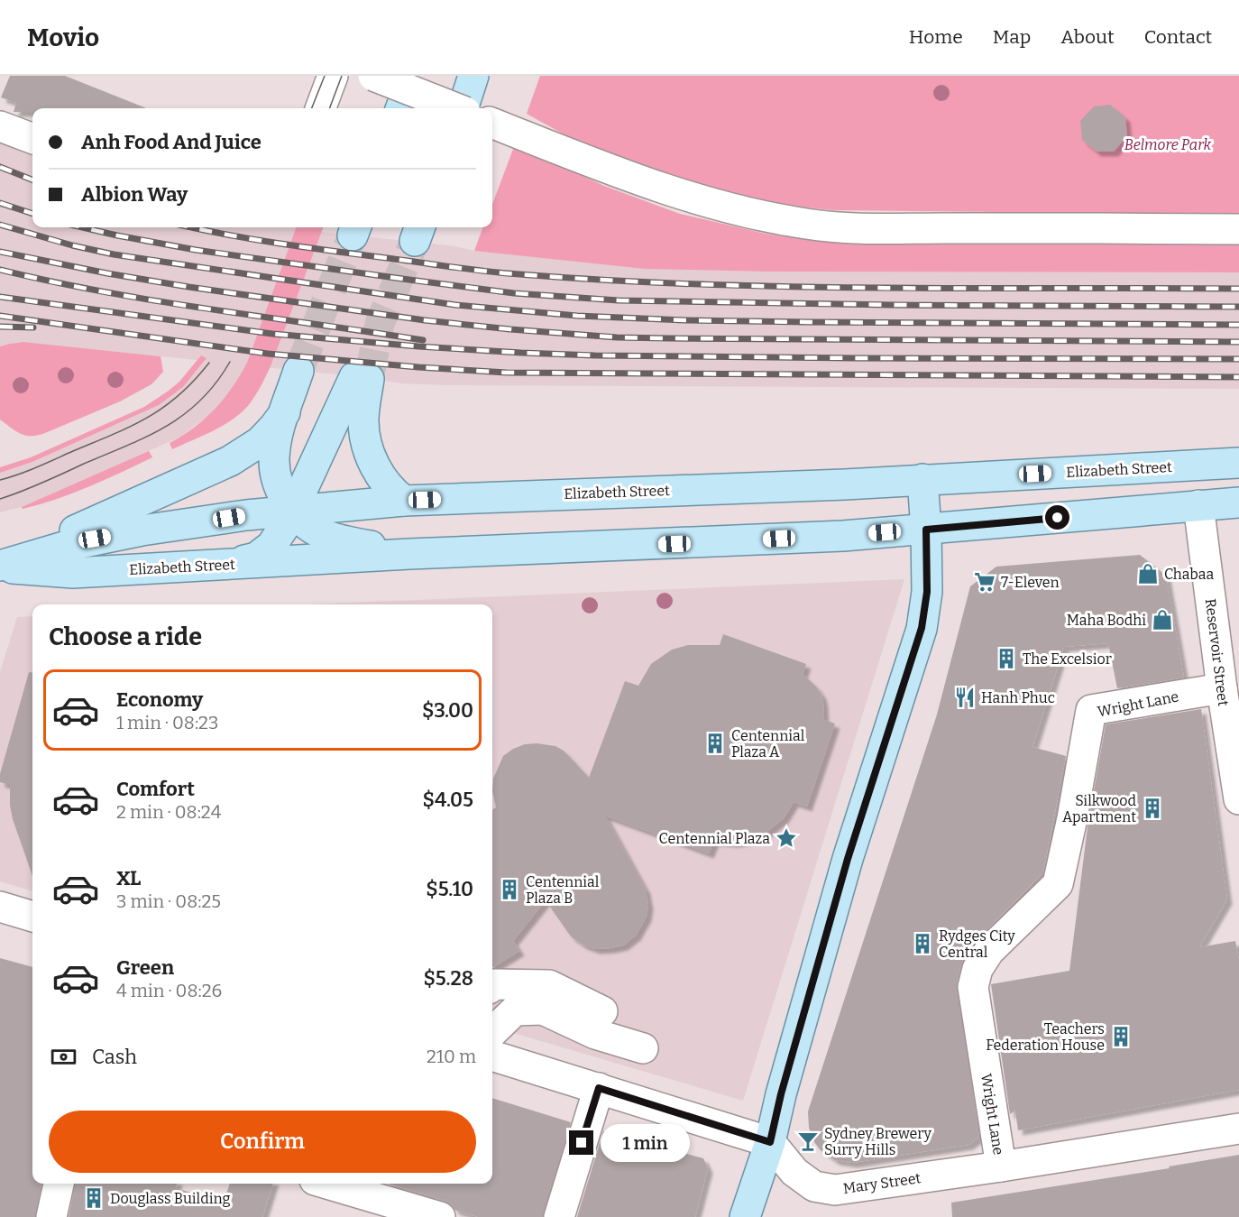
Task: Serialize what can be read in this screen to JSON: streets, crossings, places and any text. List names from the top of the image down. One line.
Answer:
{"streets":{"main road":["Elizabeth Street"],"street":["Reservoir Street","Wright Lane","Mary Street"]},"crossings":[["Elizabeth Street","Reservoir Street"],["Reservoir Street","Wright Lane"],["Wright Lane","Mary Street"]],"parks":["Belmore Park"],"places":{"shop":["Chabaa","Maha Bodhi"],"supermarket":["7-Eleven"],"building":["The Excelsior","Centennial Plaza A","Silkwood Apartment","Centennial Plaza B","Rydges City Central","Teachers Federation House","Douglass Building"],"restaurant":["Hanh Phuc"],"place":["Centennial Plaza"],"bar":["Sydney Brewery Surry Hills"]},"page":{"header":"Movio","nav":["Home","Map","About","Contact"],"banner":["Anh Food And Juice","Albion Way"],"heading":"Choose a ride","list":[{"name":"Economy","note":"1 min · 08:23","value":"$3.00"},{"name":"Comfort","note":"2 min · 08:24","value":"$4.05"},{"name":"XL","note":"3 min · 08:25","value":"$5.10"},{"name":"Green","note":"4 min · 08:26","value":"$5.28"}],"pay":["Cash","210 m"],"buttons":"Confirm","bubble":"1 min"}}
